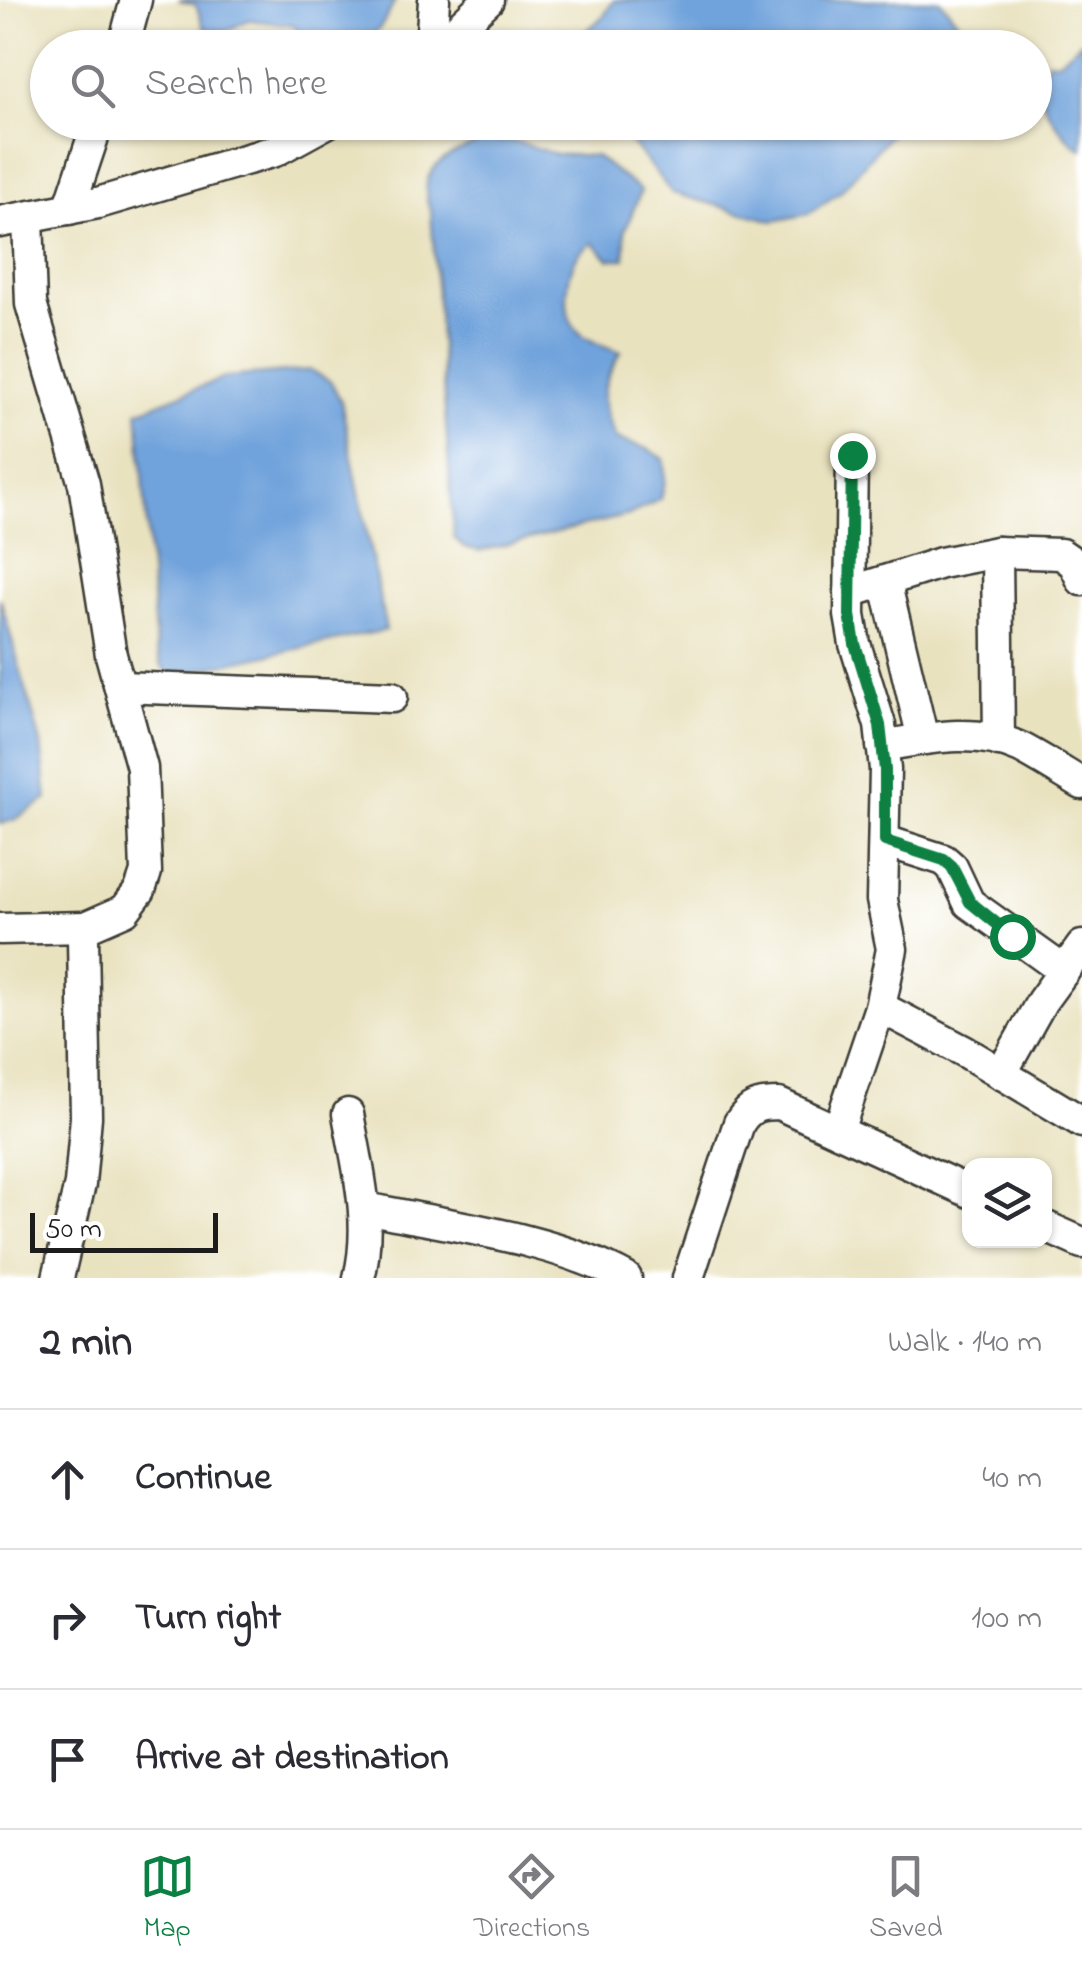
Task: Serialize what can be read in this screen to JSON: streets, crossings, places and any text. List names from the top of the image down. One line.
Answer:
{"scale_bar":"50 m","page":{"search":"Search here","scale":"50 m","heading":["2 min","Walk · 140 m"],"list":[["Continue","40 m"],["Turn right","100 m"],"Arrive at destination"],"nav":["Map","Directions","Saved"]}}
